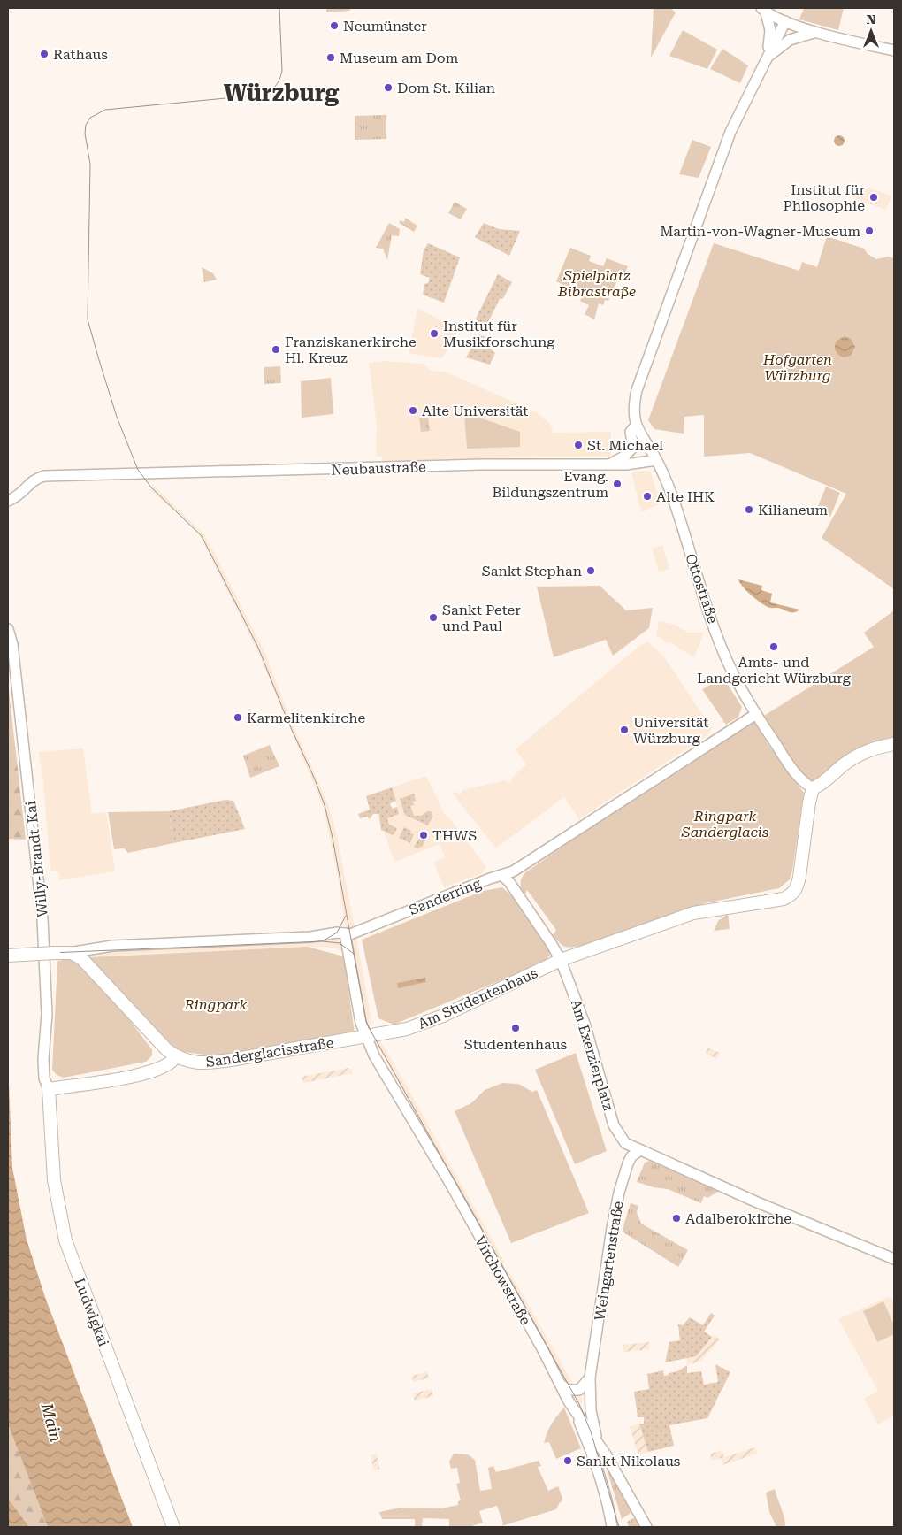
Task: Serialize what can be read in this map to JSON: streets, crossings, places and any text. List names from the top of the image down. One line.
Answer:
{"streets":{"main road":["Am Studentenhaus","Sanderglacisstraße","Ludwigkai"],"street":["Neubaustraße","Ottostraße","Willy-Brandt-Kai","Sanderring","Am Exerzierplatz","Weingartenstraße","Virchowstraße"]},"crossings":[["Neubaustraße","Ottostraße"],["Ottostraße","Sanderring"],["Ottostraße","Am Studentenhaus"],["Willy-Brandt-Kai","Ludwigkai"],["Sanderring","Am Exerzierplatz"],["Sanderring","Virchowstraße"],["Am Studentenhaus","Sanderglacisstraße"],["Am Studentenhaus","Am Exerzierplatz"],["Am Studentenhaus","Virchowstraße"],["Sanderglacisstraße","Virchowstraße"],["Am Exerzierplatz","Weingartenstraße"],["Weingartenstraße","Virchowstraße"]],"districts":["Würzburg"],"water":["Main"],"parks":["Spielplatz Bibrastraße","Hofgarten Würzburg","Ringpark Sanderglacis","Ringpark"],"places":["Neumünster","Rathaus","Museum am Dom","Dom St. Kilian","Institut für Philosophie","Martin-von-Wagner-Museum","Institut für Musikforschung","Franziskanerkirche Hl. Kreuz","Alte Universität","St. Michael","Evang. Bildungszentrum","Alte IHK","Kilianeum","Sankt Stephan","Sankt Peter und Paul","Amts- und Landgericht Würzburg","Karmelitenkirche","Universität Würzburg","THWS","Studentenhaus","Adalberokirche","Sankt Nikolaus"],"north":"top"}
